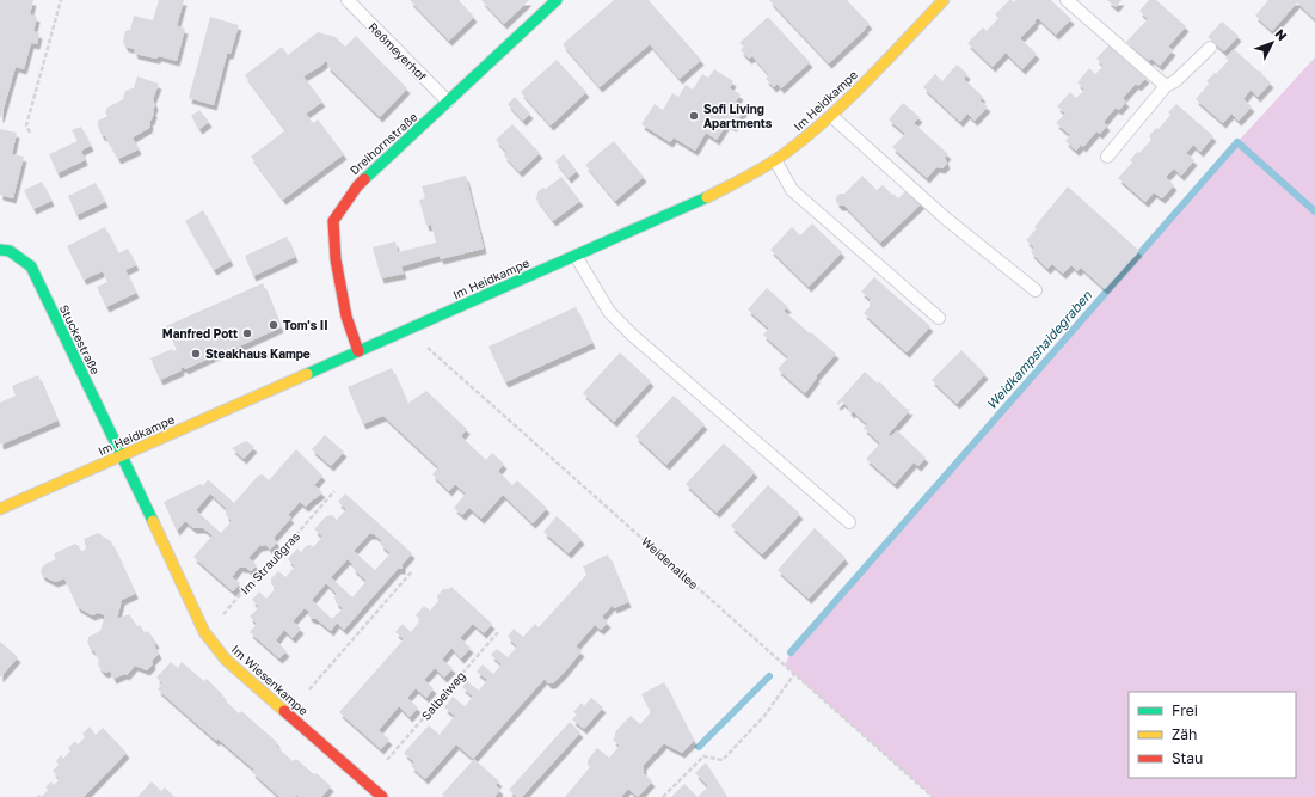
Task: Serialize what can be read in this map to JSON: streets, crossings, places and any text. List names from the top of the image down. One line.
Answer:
{"streets":{"street":["Im Heidkampe","Dreihornstraße","Stuckestraße","Im Wiesenkampe"],"lane":["Reßmeyerhof"],"path":["Im Straußgras","Weidenallee","Salbeiweg"]},"crossings":[["Reßmeyerhof","Dreihornstraße"],["Im Heidkampe","Dreihornstraße"],["Im Heidkampe","Stuckestraße"],["Im Heidkampe","Weidenallee"],["Im Heidkampe","Im Wiesenkampe"],["Stuckestraße","Im Wiesenkampe"],["Im Straußgras","Im Wiesenkampe"]],"water":["Weidkampshaidegraben"],"places":["Sofi Living Apartments","Tom's II","Manfred Pott","Steakhaus Kampe"],"legend":["Frei","Zäh","Stau"],"north":"top right"}
